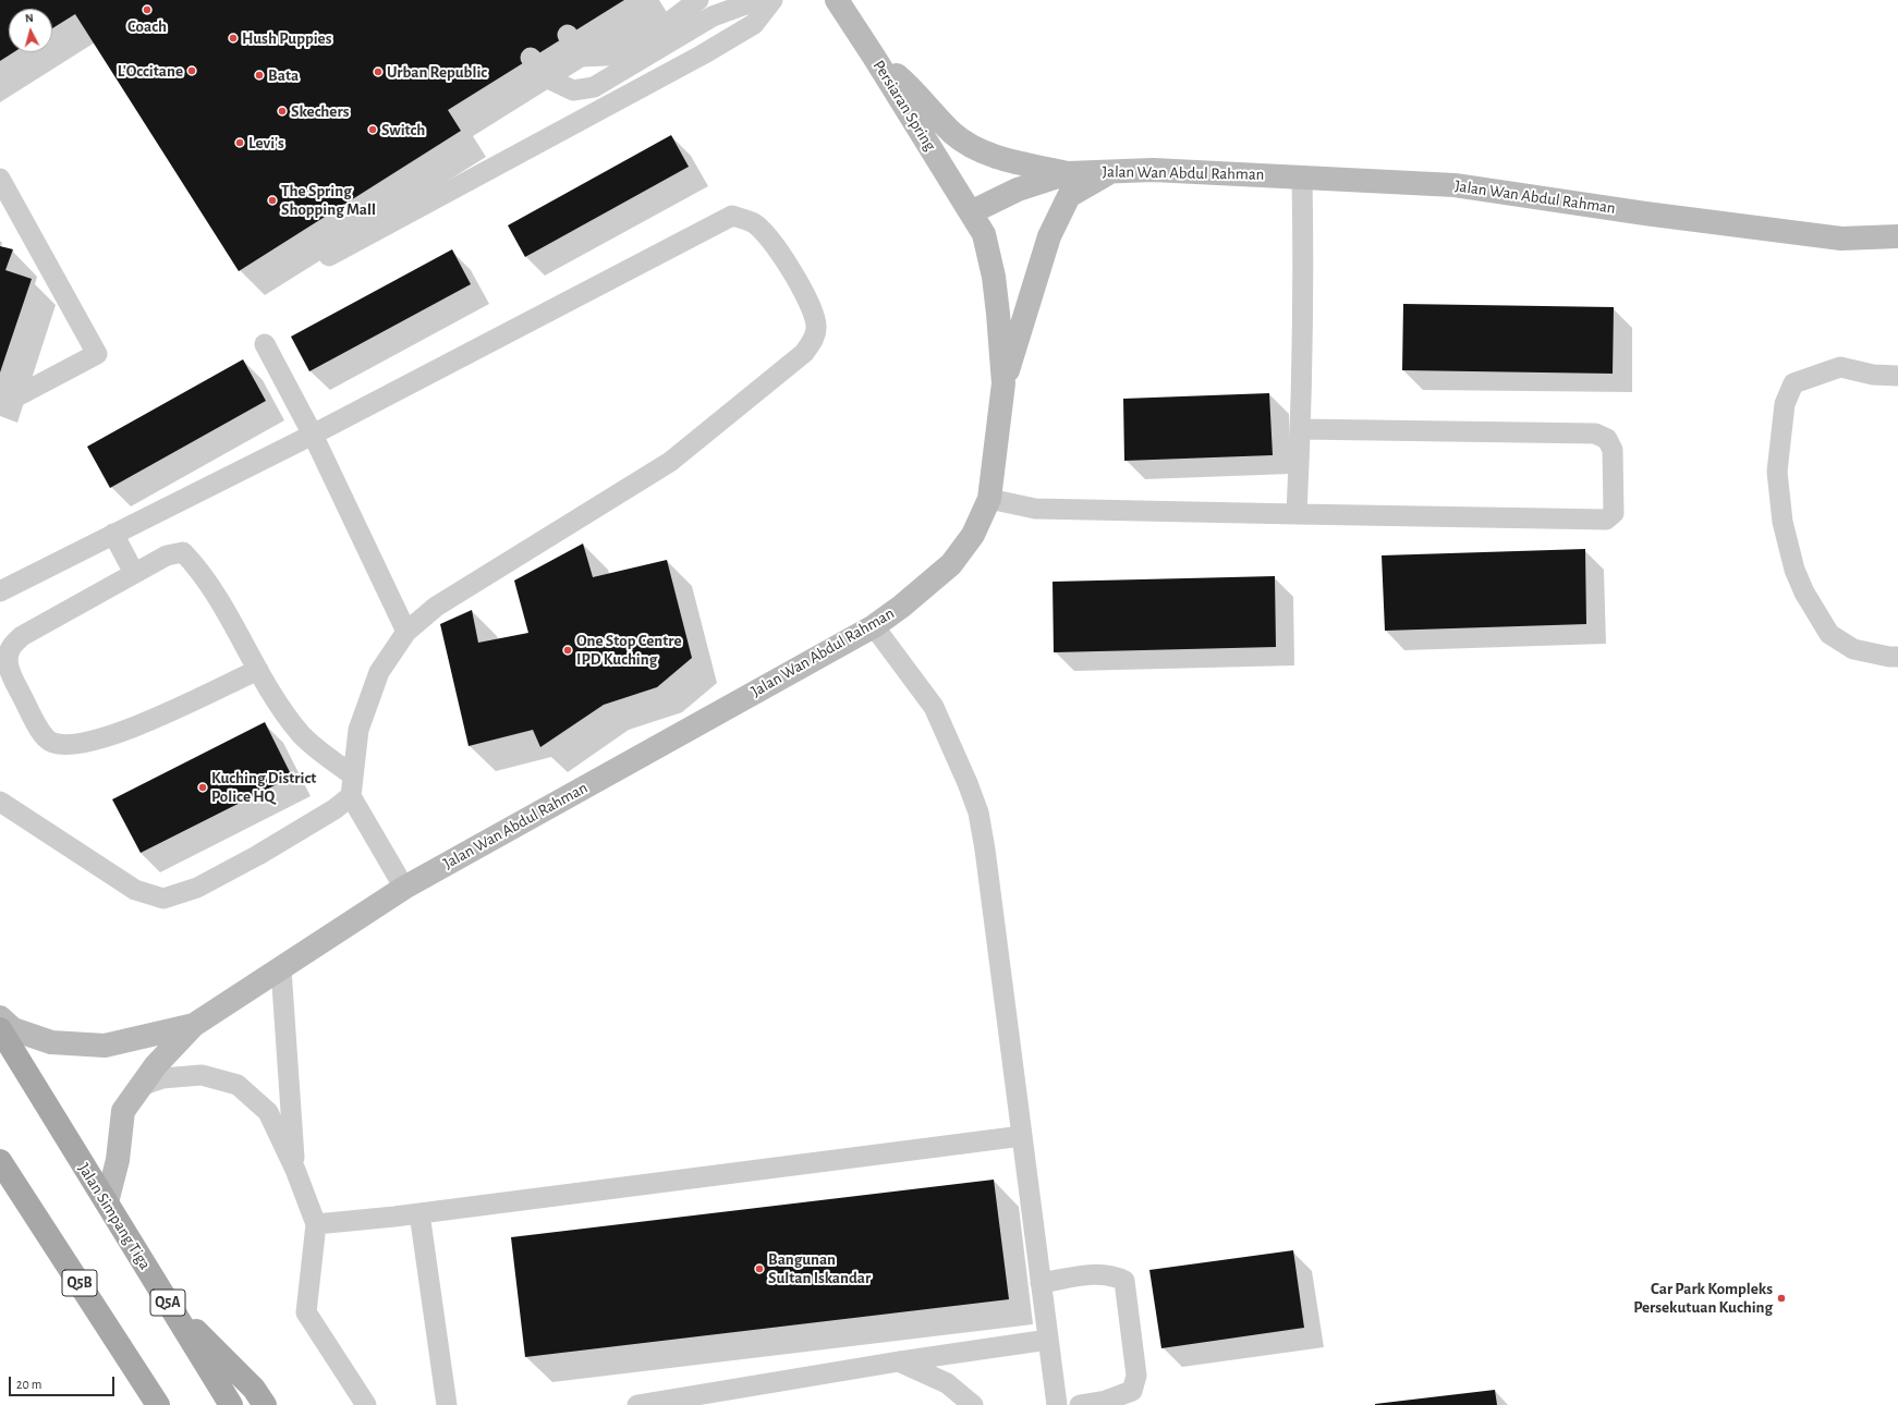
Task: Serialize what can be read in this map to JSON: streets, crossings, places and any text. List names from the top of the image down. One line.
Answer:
{"streets":{"main road":["Jalan Simpang Tiga","Q5B","Q5A"],"street":["Persiaran Spring","Jalan Wan Abdul Rahman"]},"crossings":[["Persiaran Spring","Jalan Wan Abdul Rahman"],["Jalan Simpang Tiga","Q5A"]],"places":["Coach","Hush Puppies","L'Occitane","Urban Republic","Bata","Skechers","Switch","Levi's","The Spring Shopping Mall","One Stop Centre IPD Kuching","Kuching District Police HQ","Bangunan Sultan Iskandar","Car Park Kompleks Persekutuan Kuching"],"scale_bar":"20 m","north":"top"}
